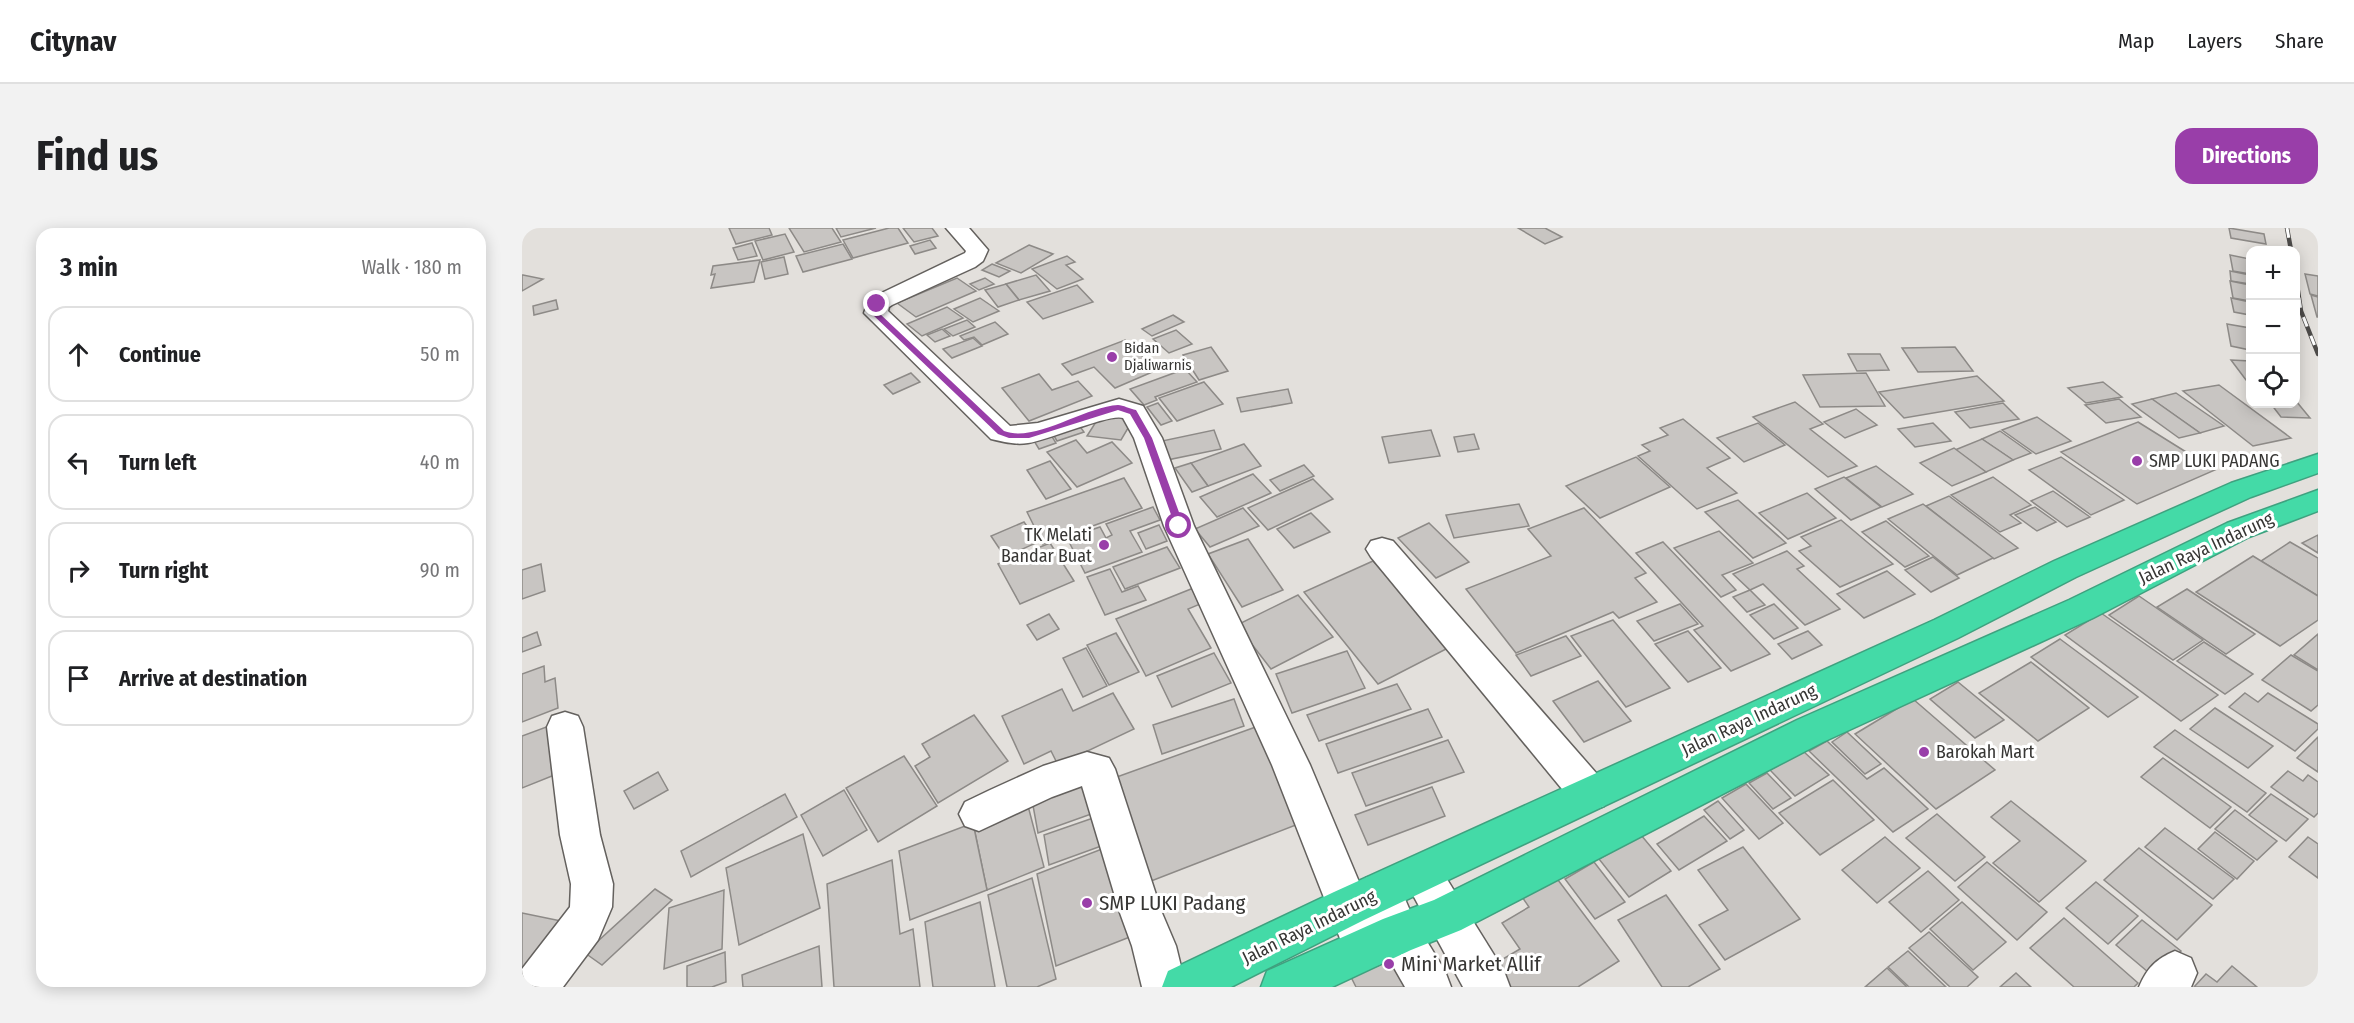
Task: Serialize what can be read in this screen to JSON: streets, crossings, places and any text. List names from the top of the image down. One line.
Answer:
{"streets":{"highway":["Jalan Raya Indarung"]},"places":["Bidan Djaliwarnis","SMP LUKI PADANG","TK Melati Bandar Buat","Barokah Mart","SMP LUKI Padang","Mini Market Allif"],"page":{"header":"Citynav","nav":["Map","Layers","Share"],"buttons":"Directions","title":"Find us","heading":["3 min","Walk · 180 m"],"map_buttons":["+","−"],"list":[["Continue","50 m"],["Turn left","40 m"],["Turn right","90 m"],"Arrive at destination"]}}
